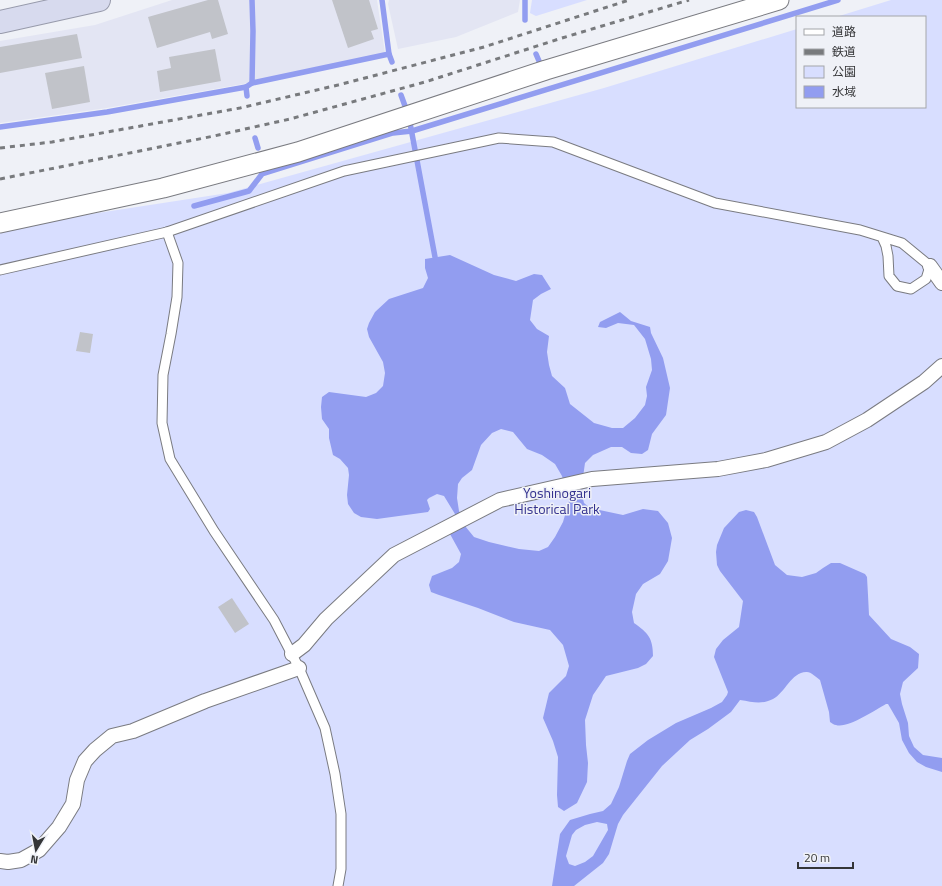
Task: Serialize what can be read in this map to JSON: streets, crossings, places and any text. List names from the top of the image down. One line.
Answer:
{"parks":["Yoshinogari Historical Park"],"legend":["道路","鉄道","公園","水域"],"scale_bar":"20 m","north":"bottom"}
